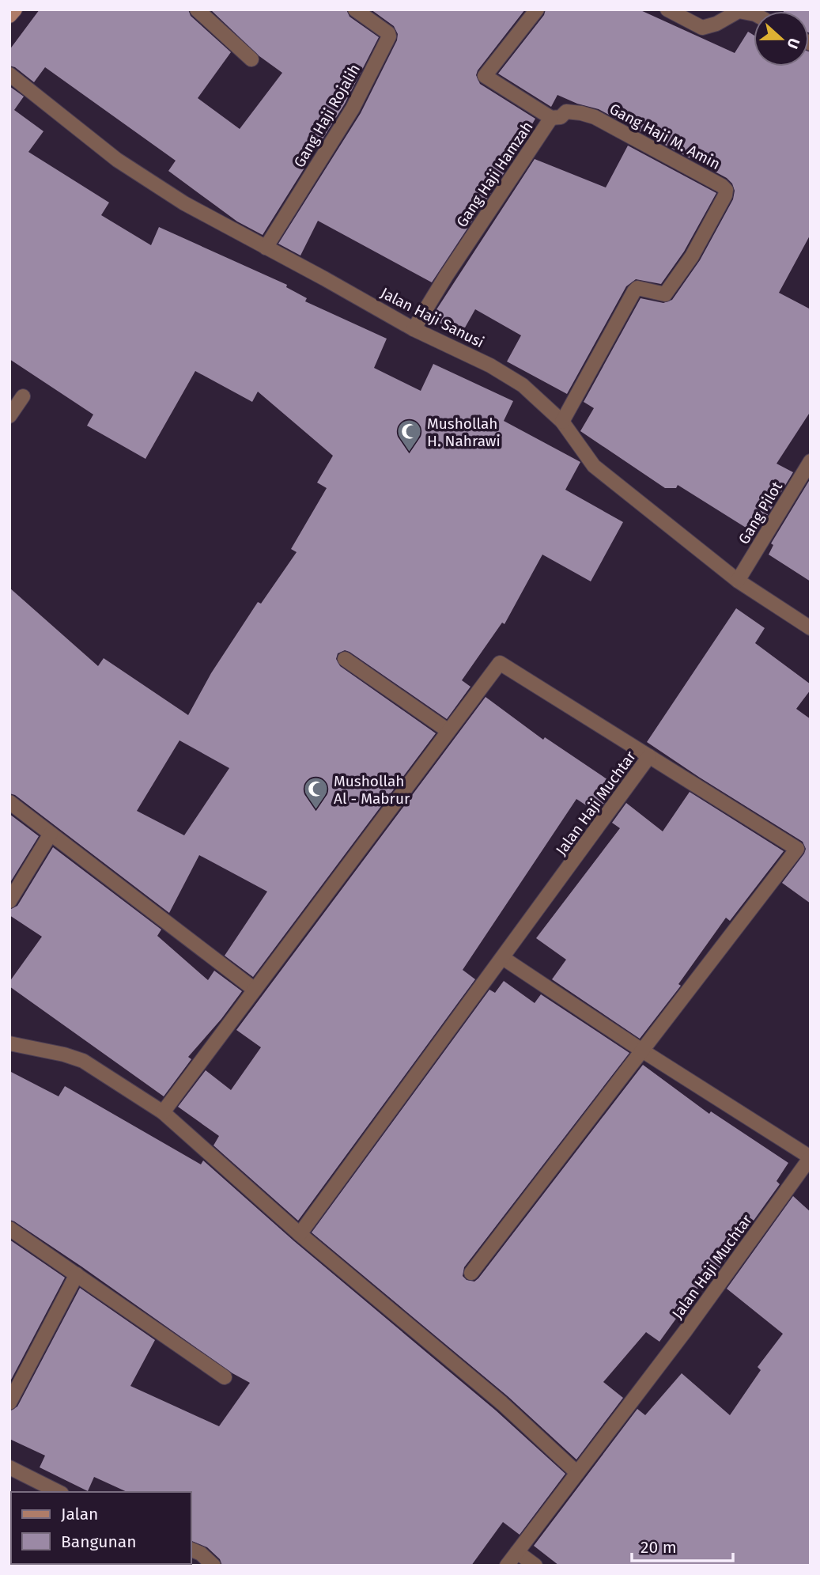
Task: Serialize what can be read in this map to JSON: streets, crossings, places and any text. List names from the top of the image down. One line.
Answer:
{"streets":{"street":["Gang Haji Rojalih","Gang Haji M. Amin","Gang Haji Hamzah","Jalan Haji Sanusi","Gang Pilot","Jalan Haji Muchtar"]},"crossings":[["Gang Haji Rojalih","Jalan Haji Sanusi"],["Gang Haji M. Amin","Gang Haji Hamzah"],["Gang Haji M. Amin","Jalan Haji Sanusi"],["Gang Haji Hamzah","Jalan Haji Sanusi"],["Jalan Haji Sanusi","Gang Pilot"]],"places":{"mosque":["Mushollah H. Nahrawi","Mushollah Al - Mabrur"]},"legend":["Jalan","Bangunan"],"scale_bar":"20 m","north":"right"}
